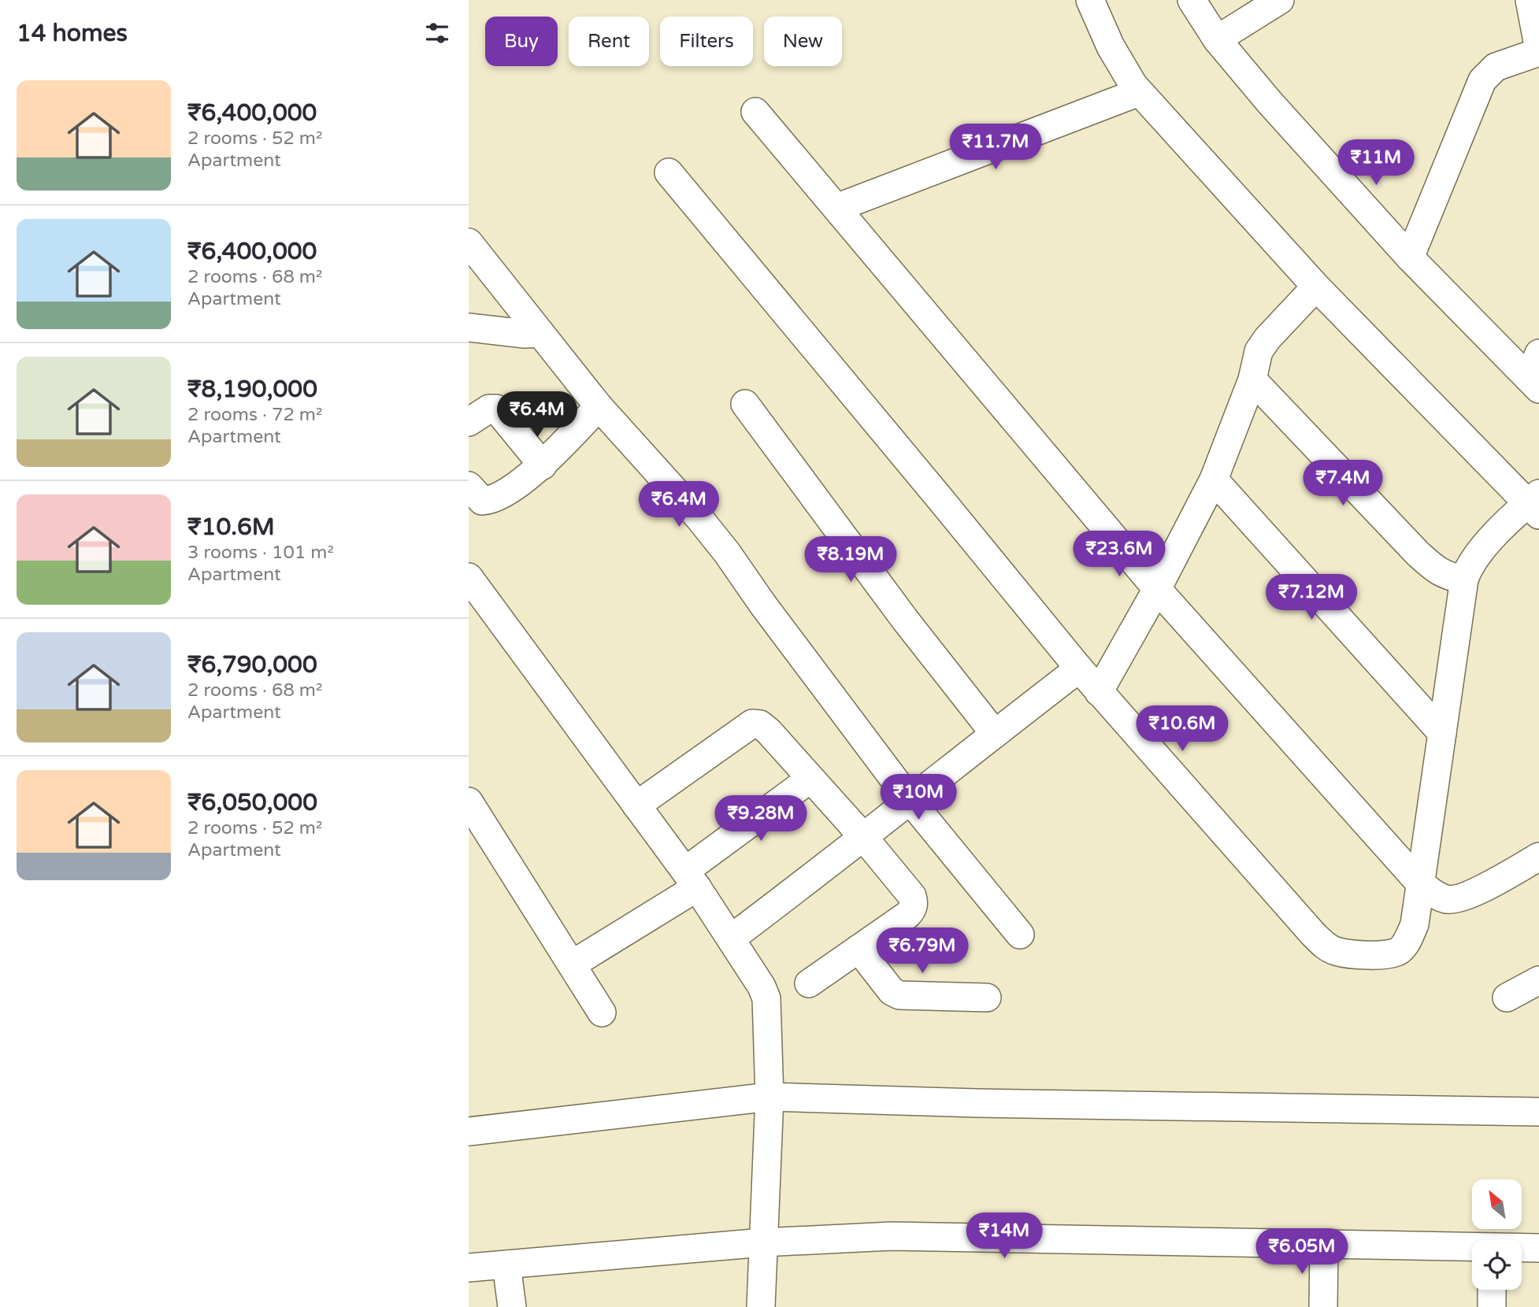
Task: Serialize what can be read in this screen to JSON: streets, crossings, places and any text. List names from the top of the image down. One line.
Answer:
{"north":"top left","page":{"heading":"14 homes","chip":["Buy","Rent","Filters","New"],"list":[{"name":"₹6,400,000","note":"2 rooms · 52 m² · Apartment"},{"name":"₹6,400,000","note":"2 rooms · 68 m² · Apartment"},{"name":"₹8,190,000","note":"2 rooms · 72 m² · Apartment"},{"name":"₹10.6M","note":"3 rooms · 101 m² · Apartment"},{"name":"₹6,790,000","note":"2 rooms · 68 m² · Apartment"},{"name":"₹6,050,000","note":"2 rooms · 52 m² · Apartment"}],"price":["₹11.7M","₹11M","₹6.4M","₹7.4M","₹6.4M","₹23.6M","₹8.19M","₹7.12M","₹10.6M","₹10M","₹9.28M","₹6.79M","₹14M","₹6.05M"]}}
